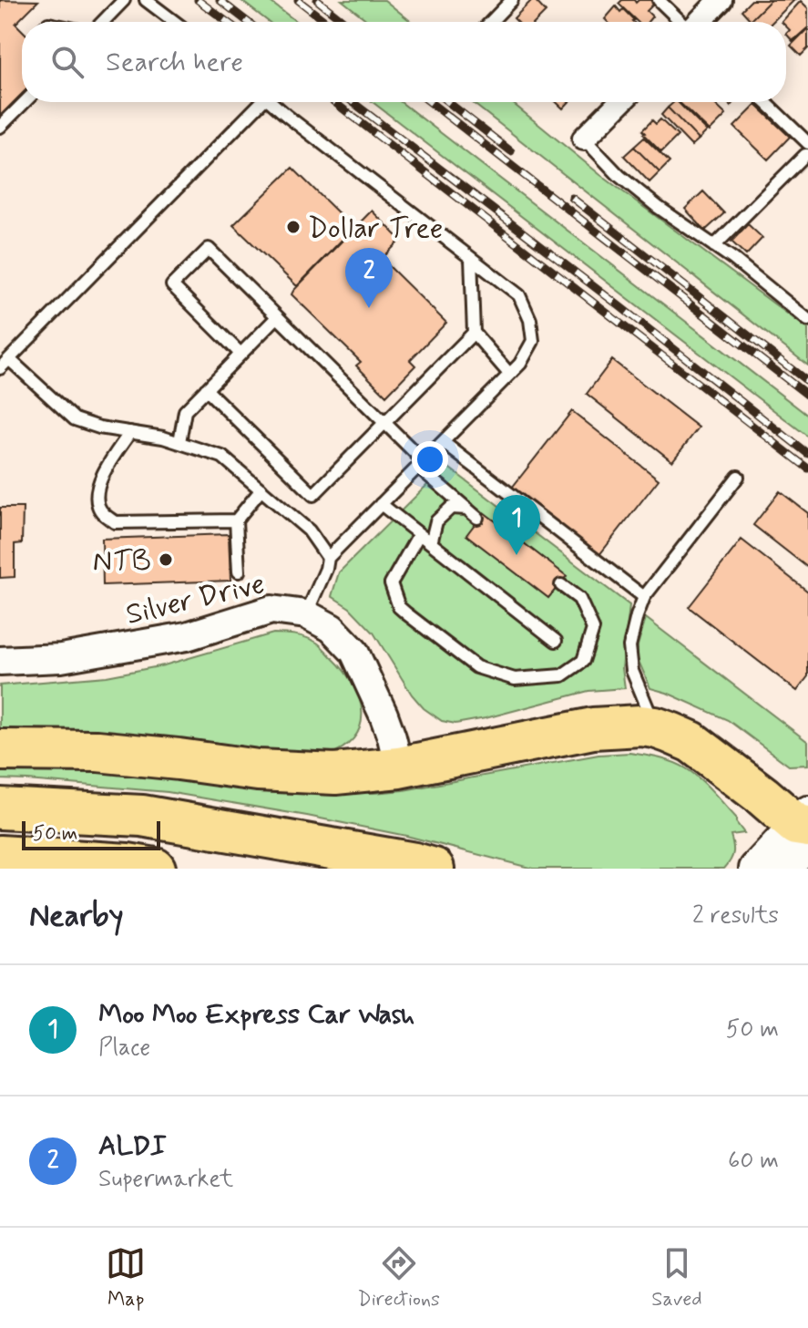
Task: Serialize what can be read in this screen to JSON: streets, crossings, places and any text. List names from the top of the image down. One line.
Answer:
{"streets":{"street":["Silver Drive"]},"places":["Dollar Tree","NTB"],"scale_bar":"50 m","page":{"search":"Search here","pins":["2","1"],"scale":"50 m","heading":["Nearby","2 results"],"list":[{"mark":"1","name":"Moo Moo Express Car Wash","note":"Place","value":"50 m"},{"mark":"2","name":"ALDI","note":"Supermarket","value":"60 m"}],"nav":["Map","Directions","Saved"]}}
